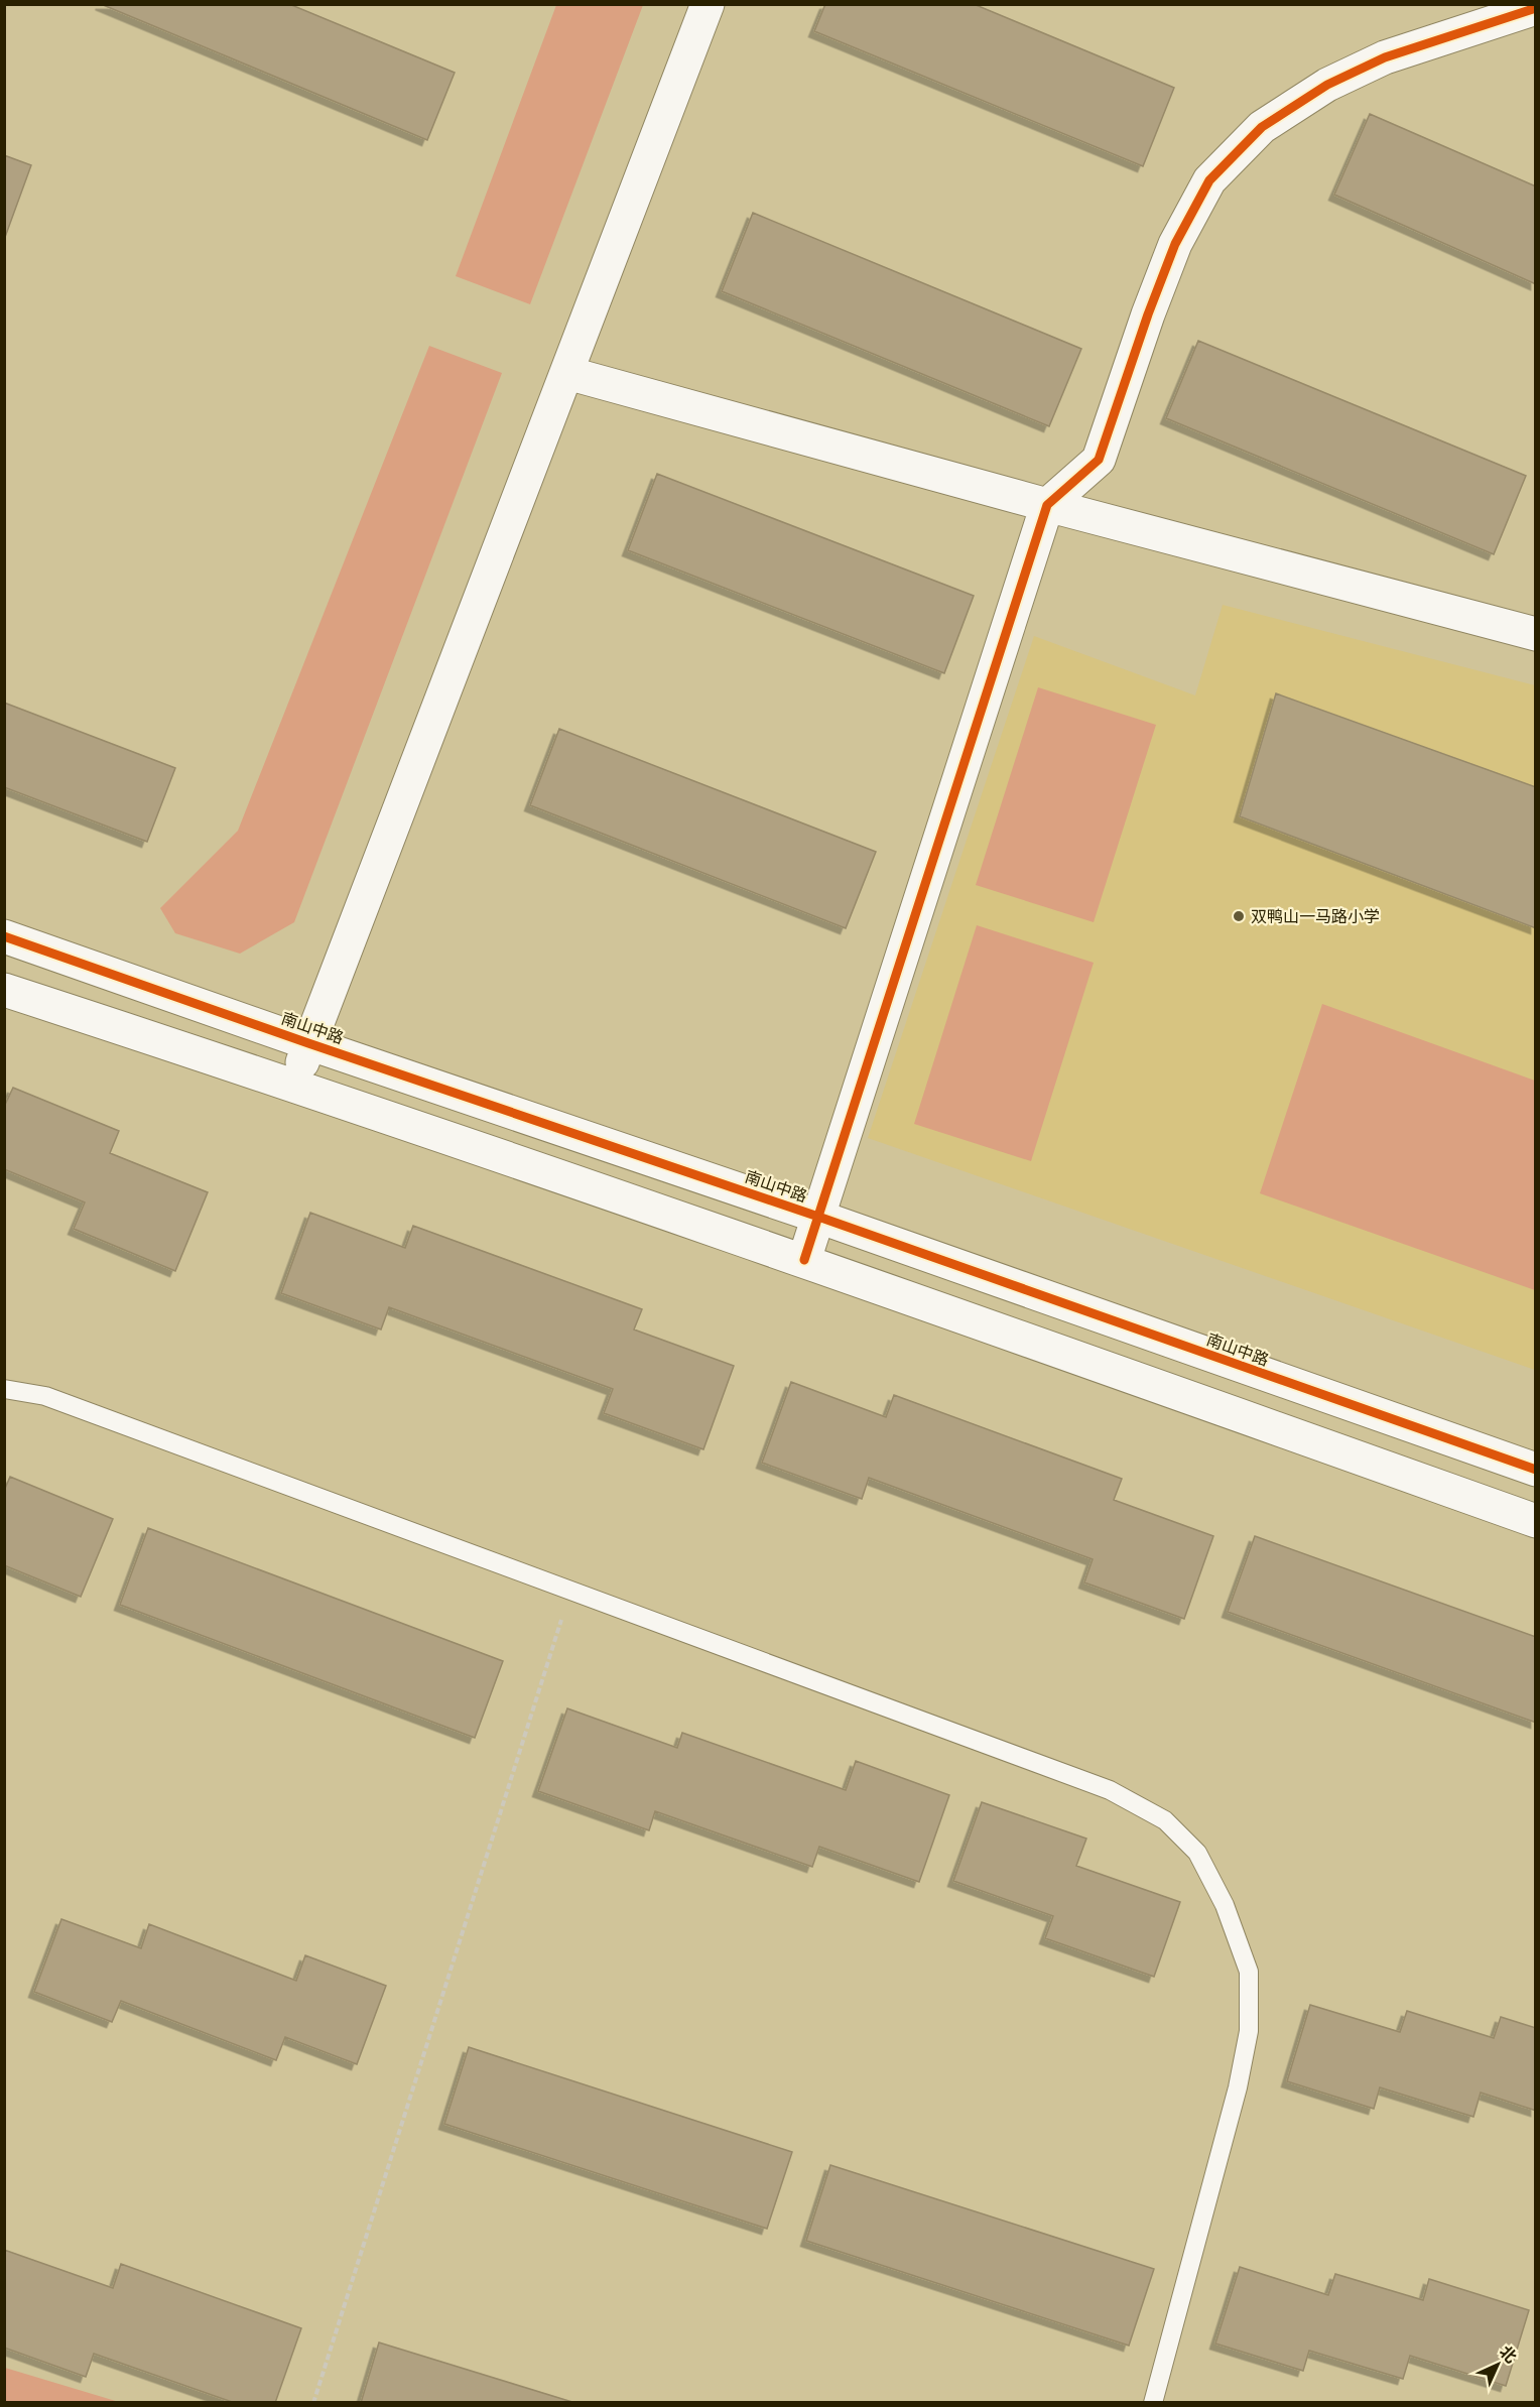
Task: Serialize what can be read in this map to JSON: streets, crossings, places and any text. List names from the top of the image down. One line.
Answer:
{"streets":{"street":["南山中路"]},"places":["双鸭山一马路小学"],"north":"top right"}
